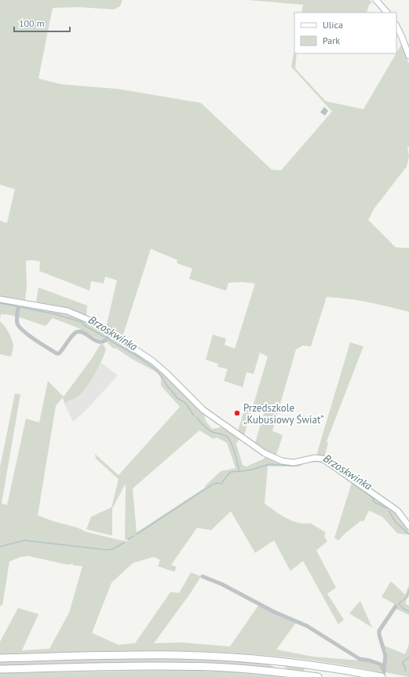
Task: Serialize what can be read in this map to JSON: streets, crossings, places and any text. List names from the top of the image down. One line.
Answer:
{"water":["Brzoskwinka"],"places":["Przedszkole „Kubusiowy Świat”"],"legend":["Ulica","Park"],"scale_bar":"100 m"}
